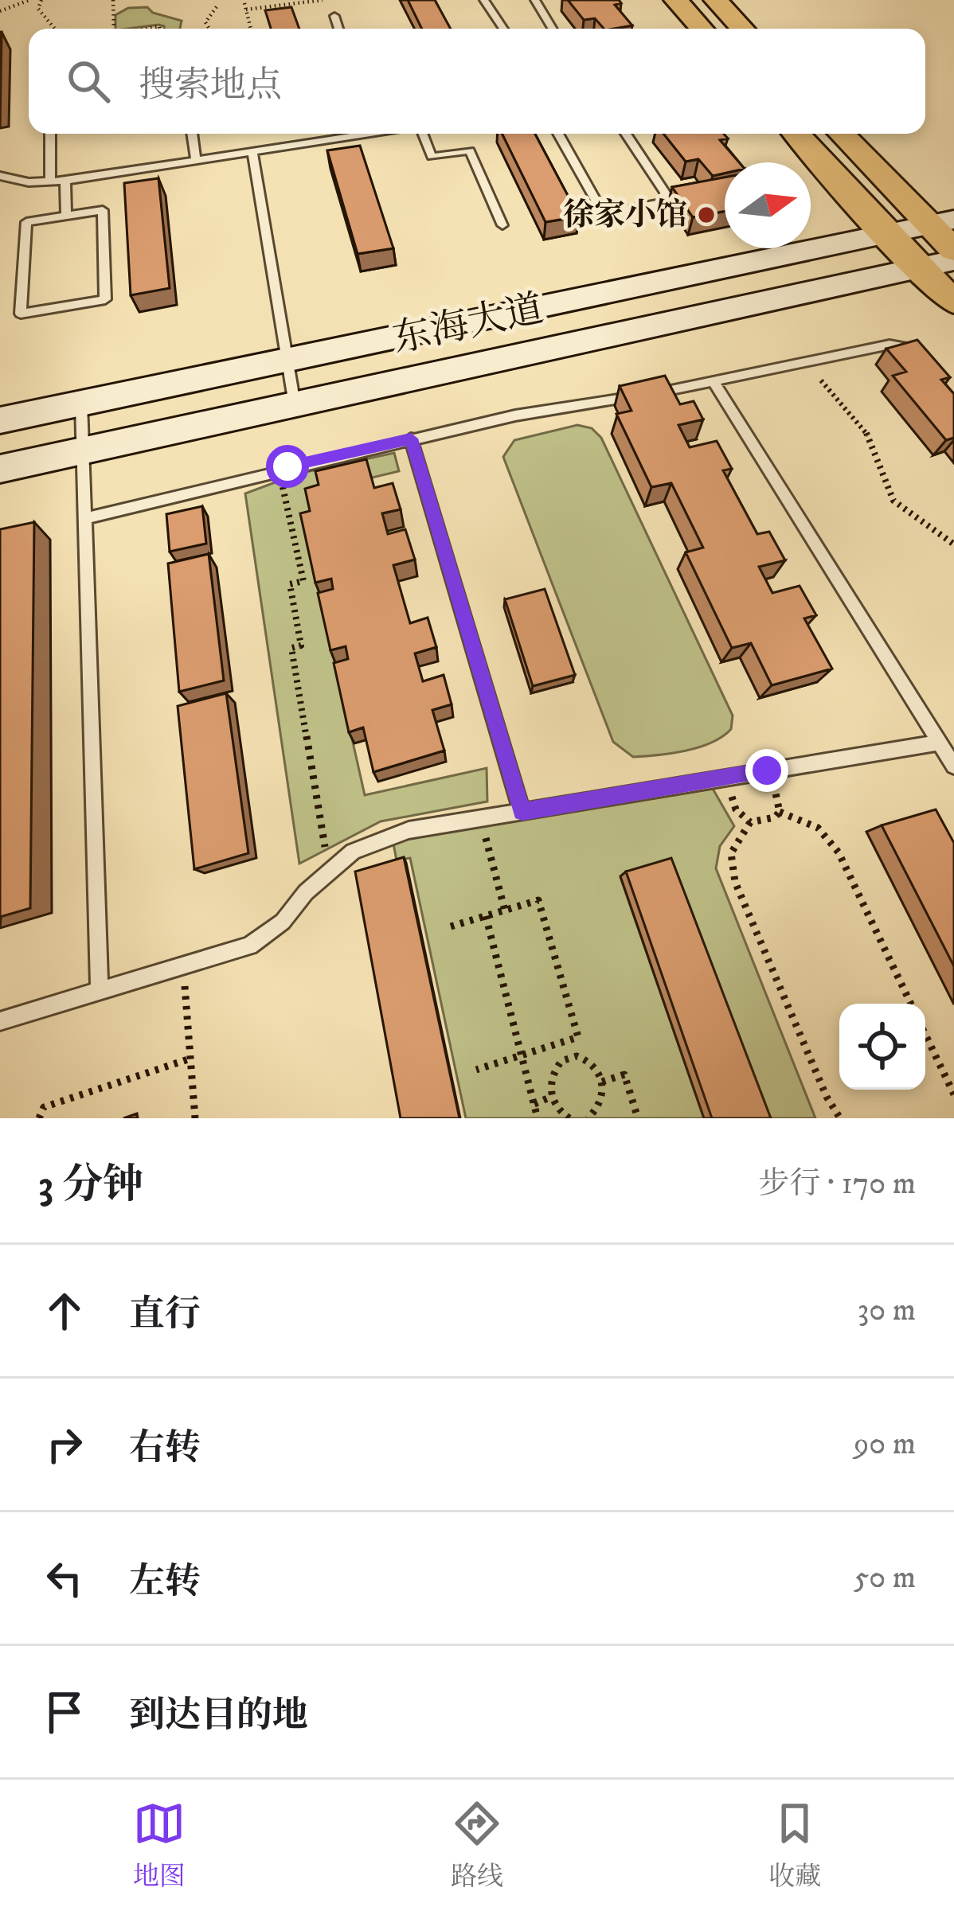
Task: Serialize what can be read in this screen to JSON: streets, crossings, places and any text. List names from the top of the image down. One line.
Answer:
{"streets":{"street":["东海大道"]},"places":["徐家小馆"],"north":"right","page":{"search":"搜索地点","heading":["3 分钟","步行 · 170 m"],"list":[["直行","30 m"],["右转","90 m"],["左转","50 m"],"到达目的地"],"nav":["地图","路线","收藏"]}}
